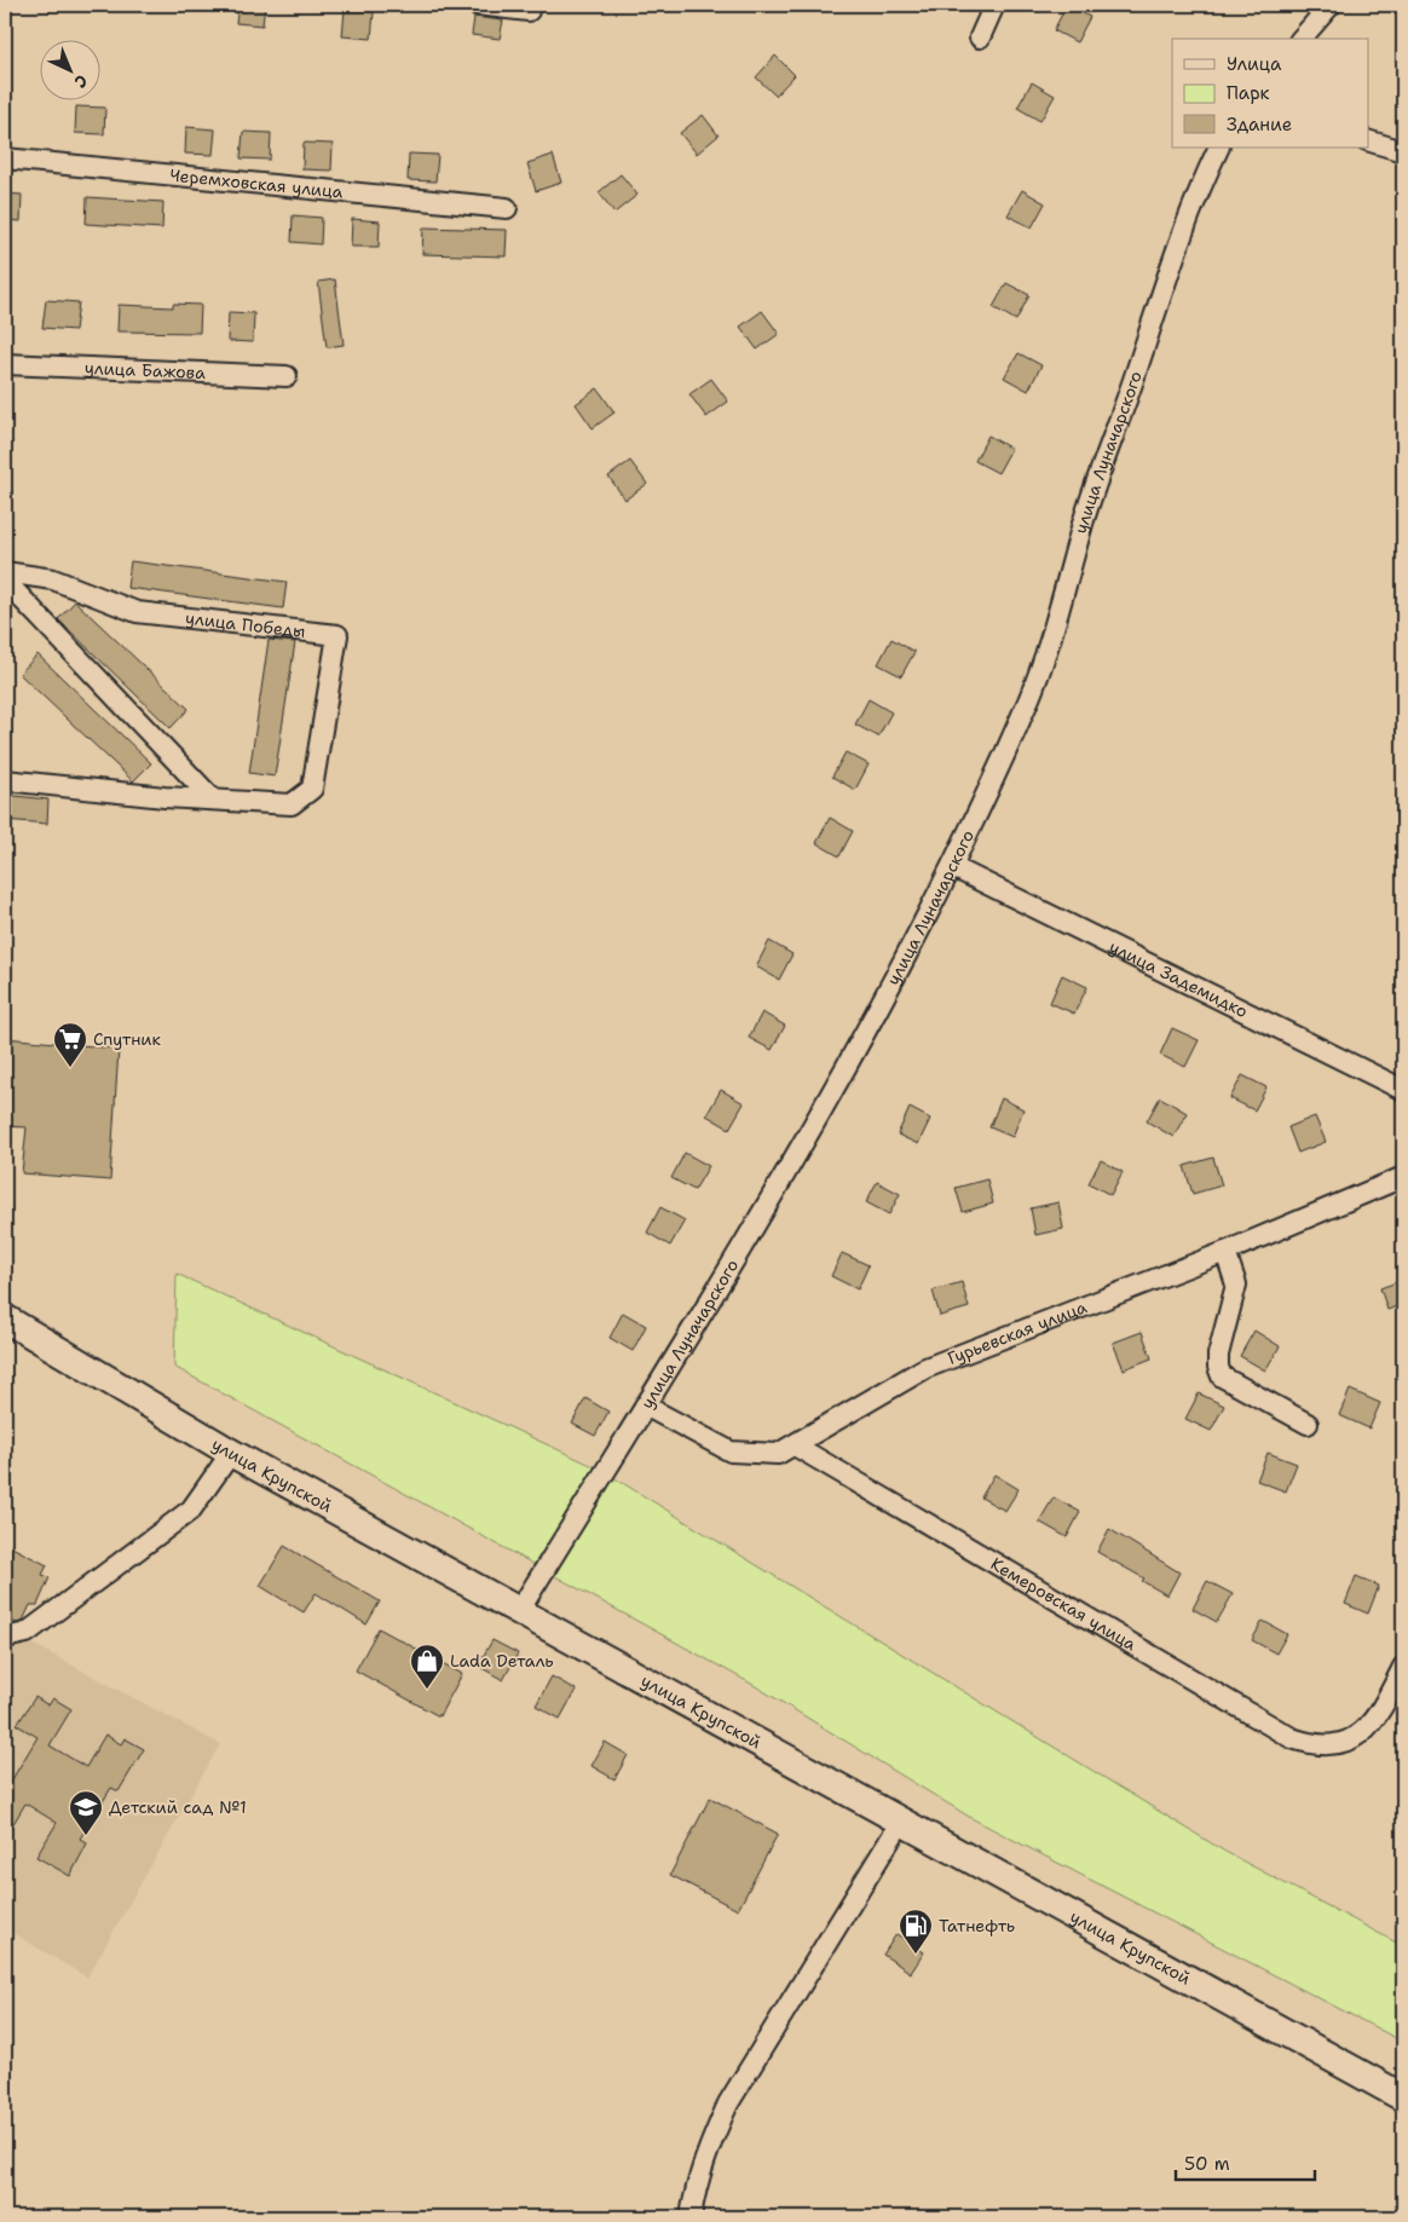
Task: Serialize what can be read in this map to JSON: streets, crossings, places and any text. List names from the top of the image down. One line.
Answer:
{"streets":{"street":["Черемховская улица","улица Бажова","улица Луначарского","улица Победы","улица Задемидко","Гурьевская улица","улица Крупской","Кемеровская улица"]},"crossings":[["улица Луначарского","улица Задемидко"],["улица Луначарского","Гурьевская улица"],["улица Луначарского","улица Крупской"],["Гурьевская улица","Кемеровская улица"]],"places":{"supermarket":["Спутник"],"shop":["Lada Dеталь"],"school or university":["Детский сад №1"],"fuel station":["Татнефть"]},"legend":["Улица","Парк","Здание"],"scale_bar":"50 m","north":"bottom right"}
